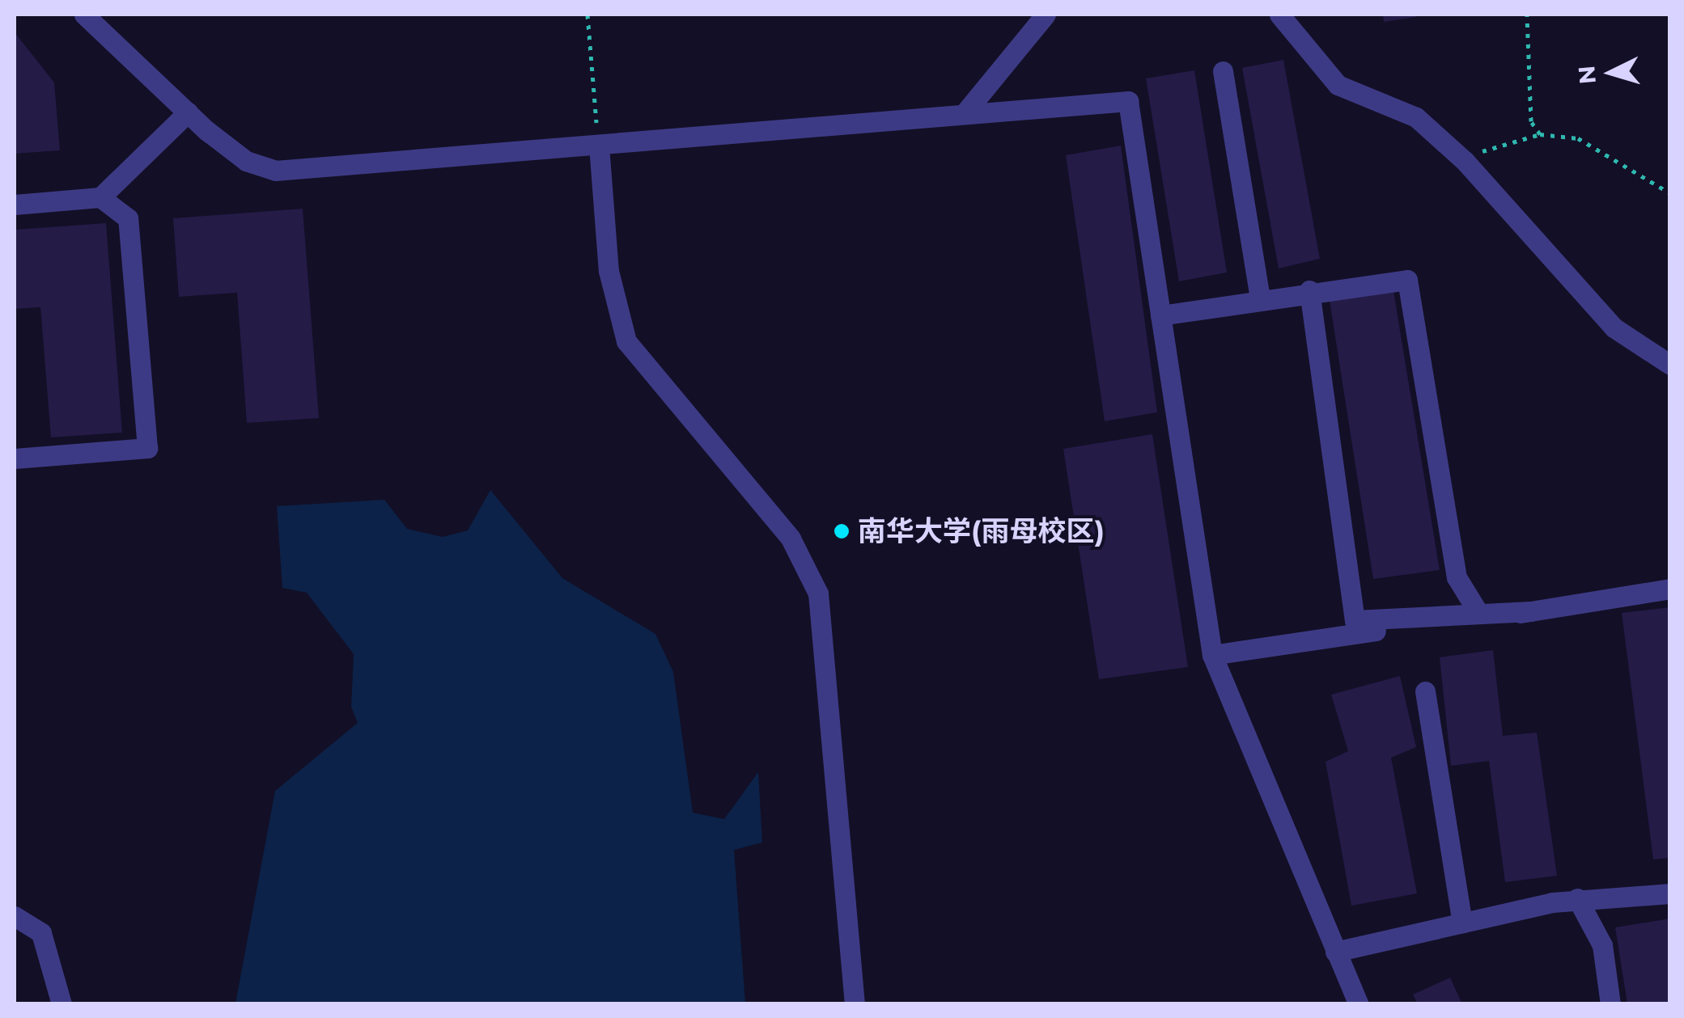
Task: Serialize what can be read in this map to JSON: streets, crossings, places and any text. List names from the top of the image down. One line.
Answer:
{"places":["南华大学(雨母校区)"],"north":"left"}
